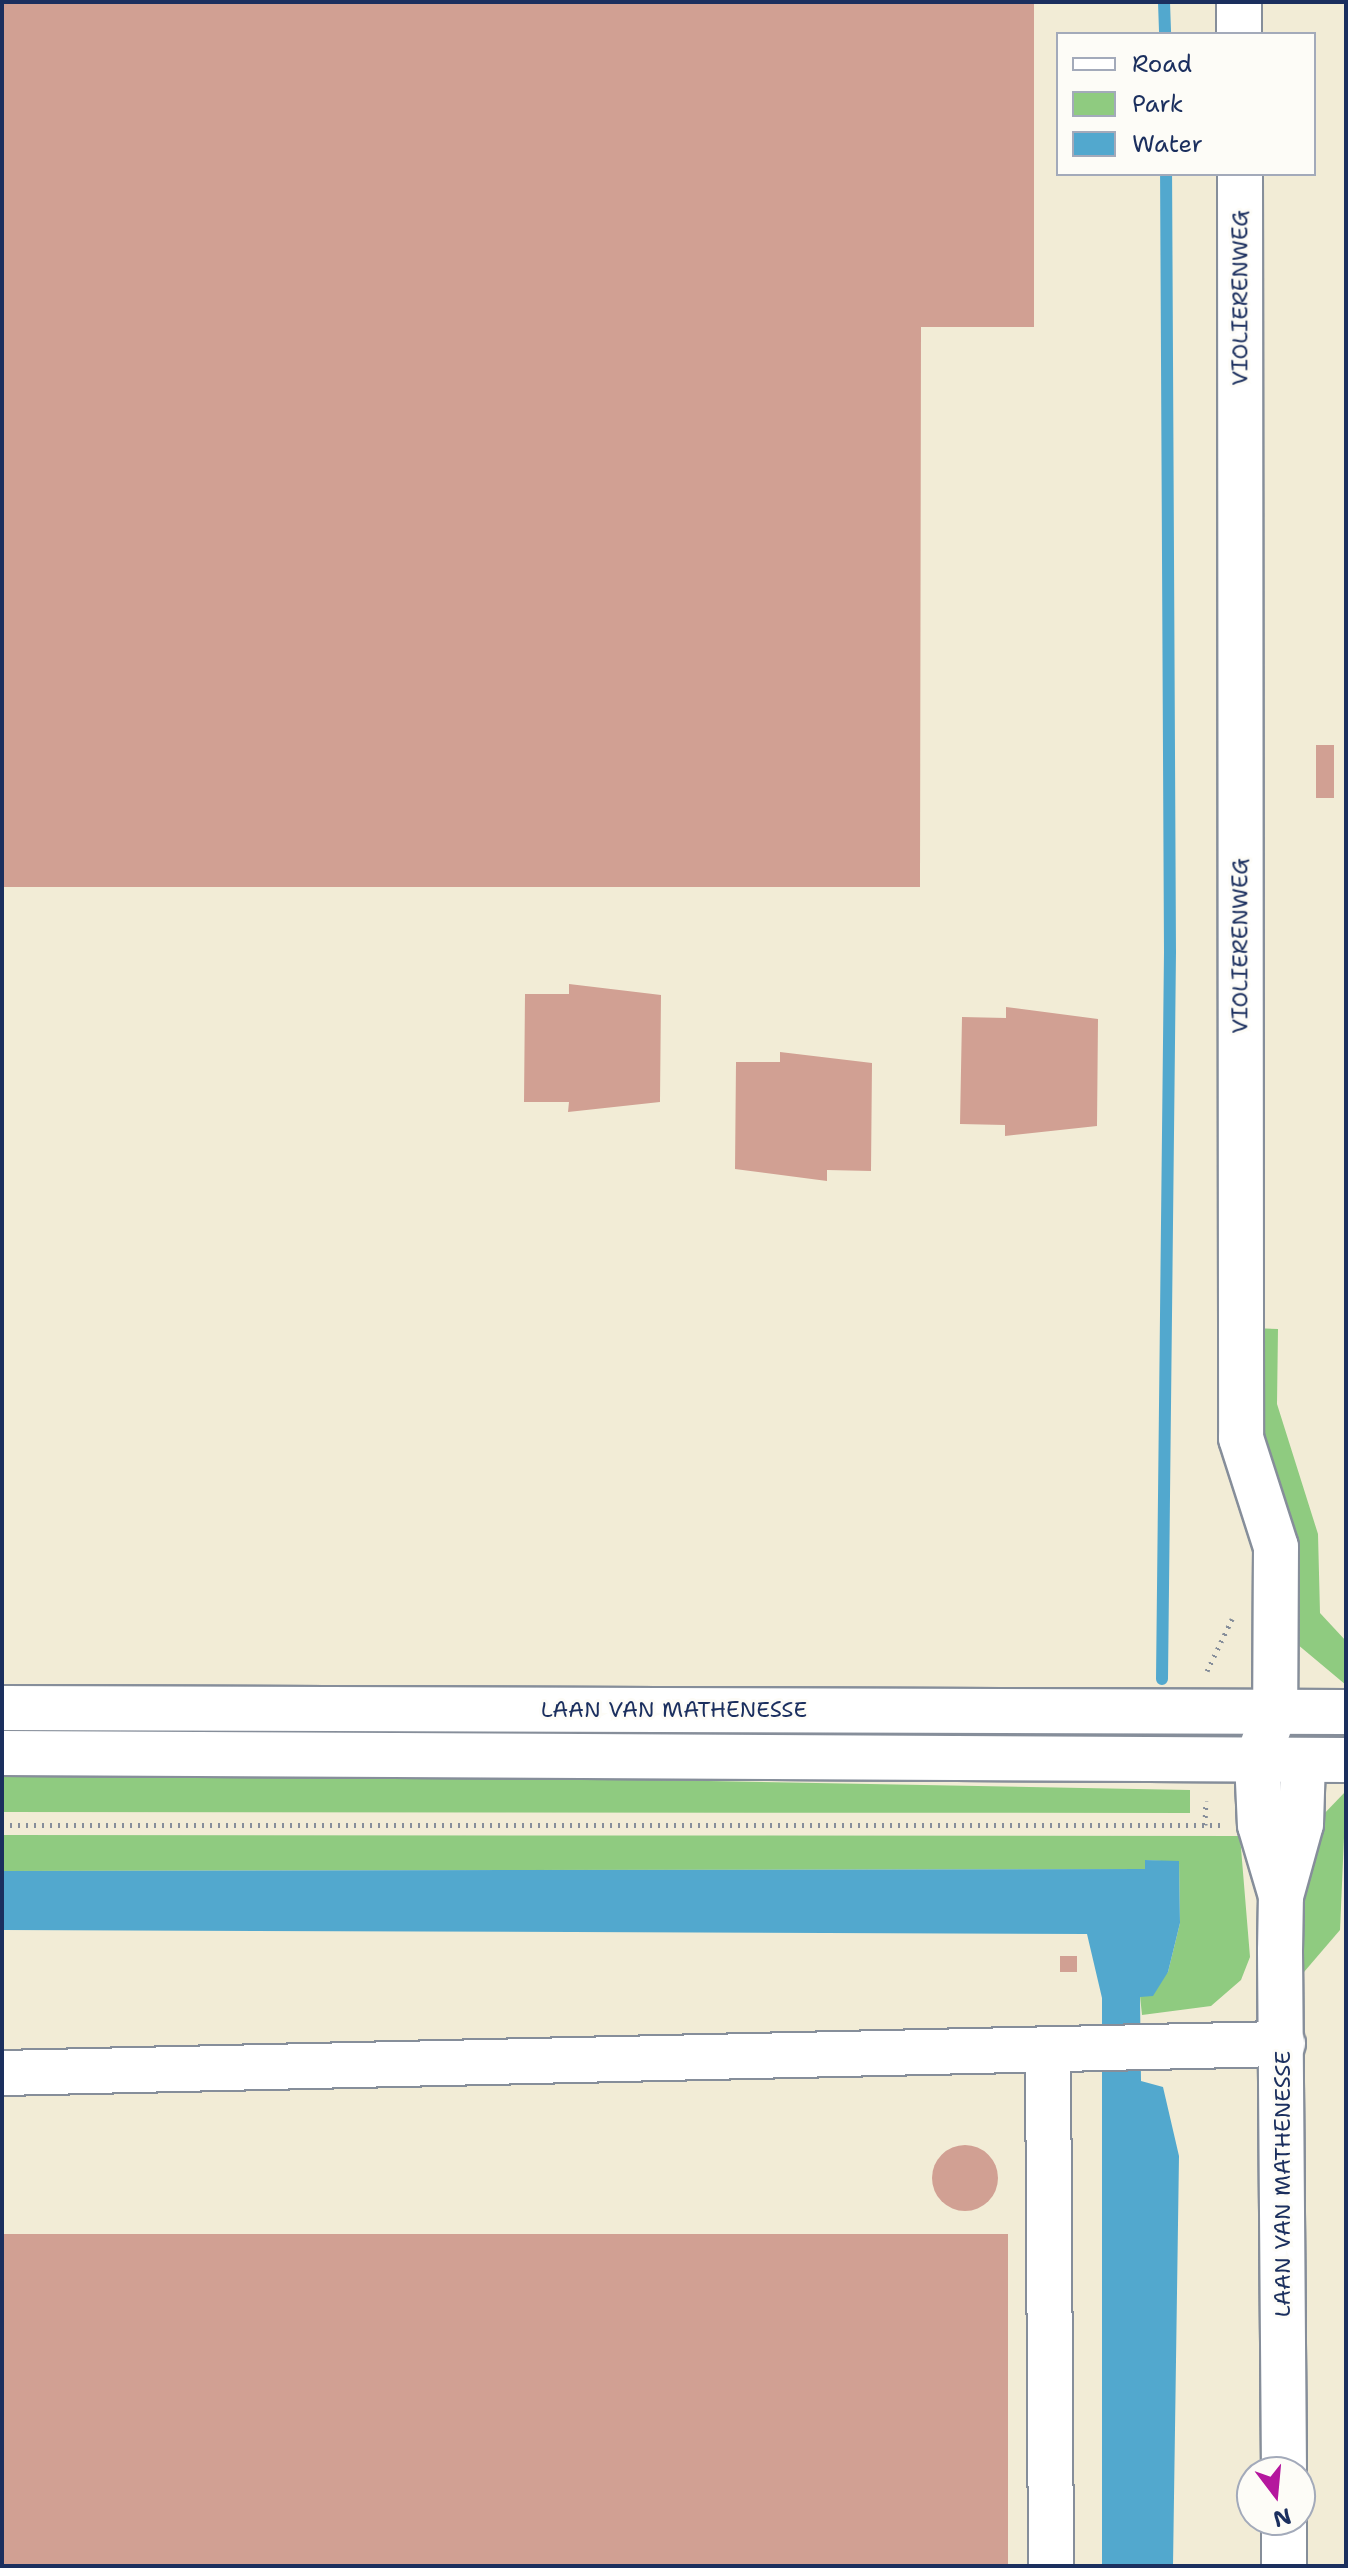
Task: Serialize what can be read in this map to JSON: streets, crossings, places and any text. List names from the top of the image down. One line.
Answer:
{"streets":{"street":["VIOLIERENWEG","LAAN VAN MATHENESSE"]},"crossings":[["VIOLIERENWEG","LAAN VAN MATHENESSE"]],"legend":["Road","Park","Water"],"north":"bottom"}
